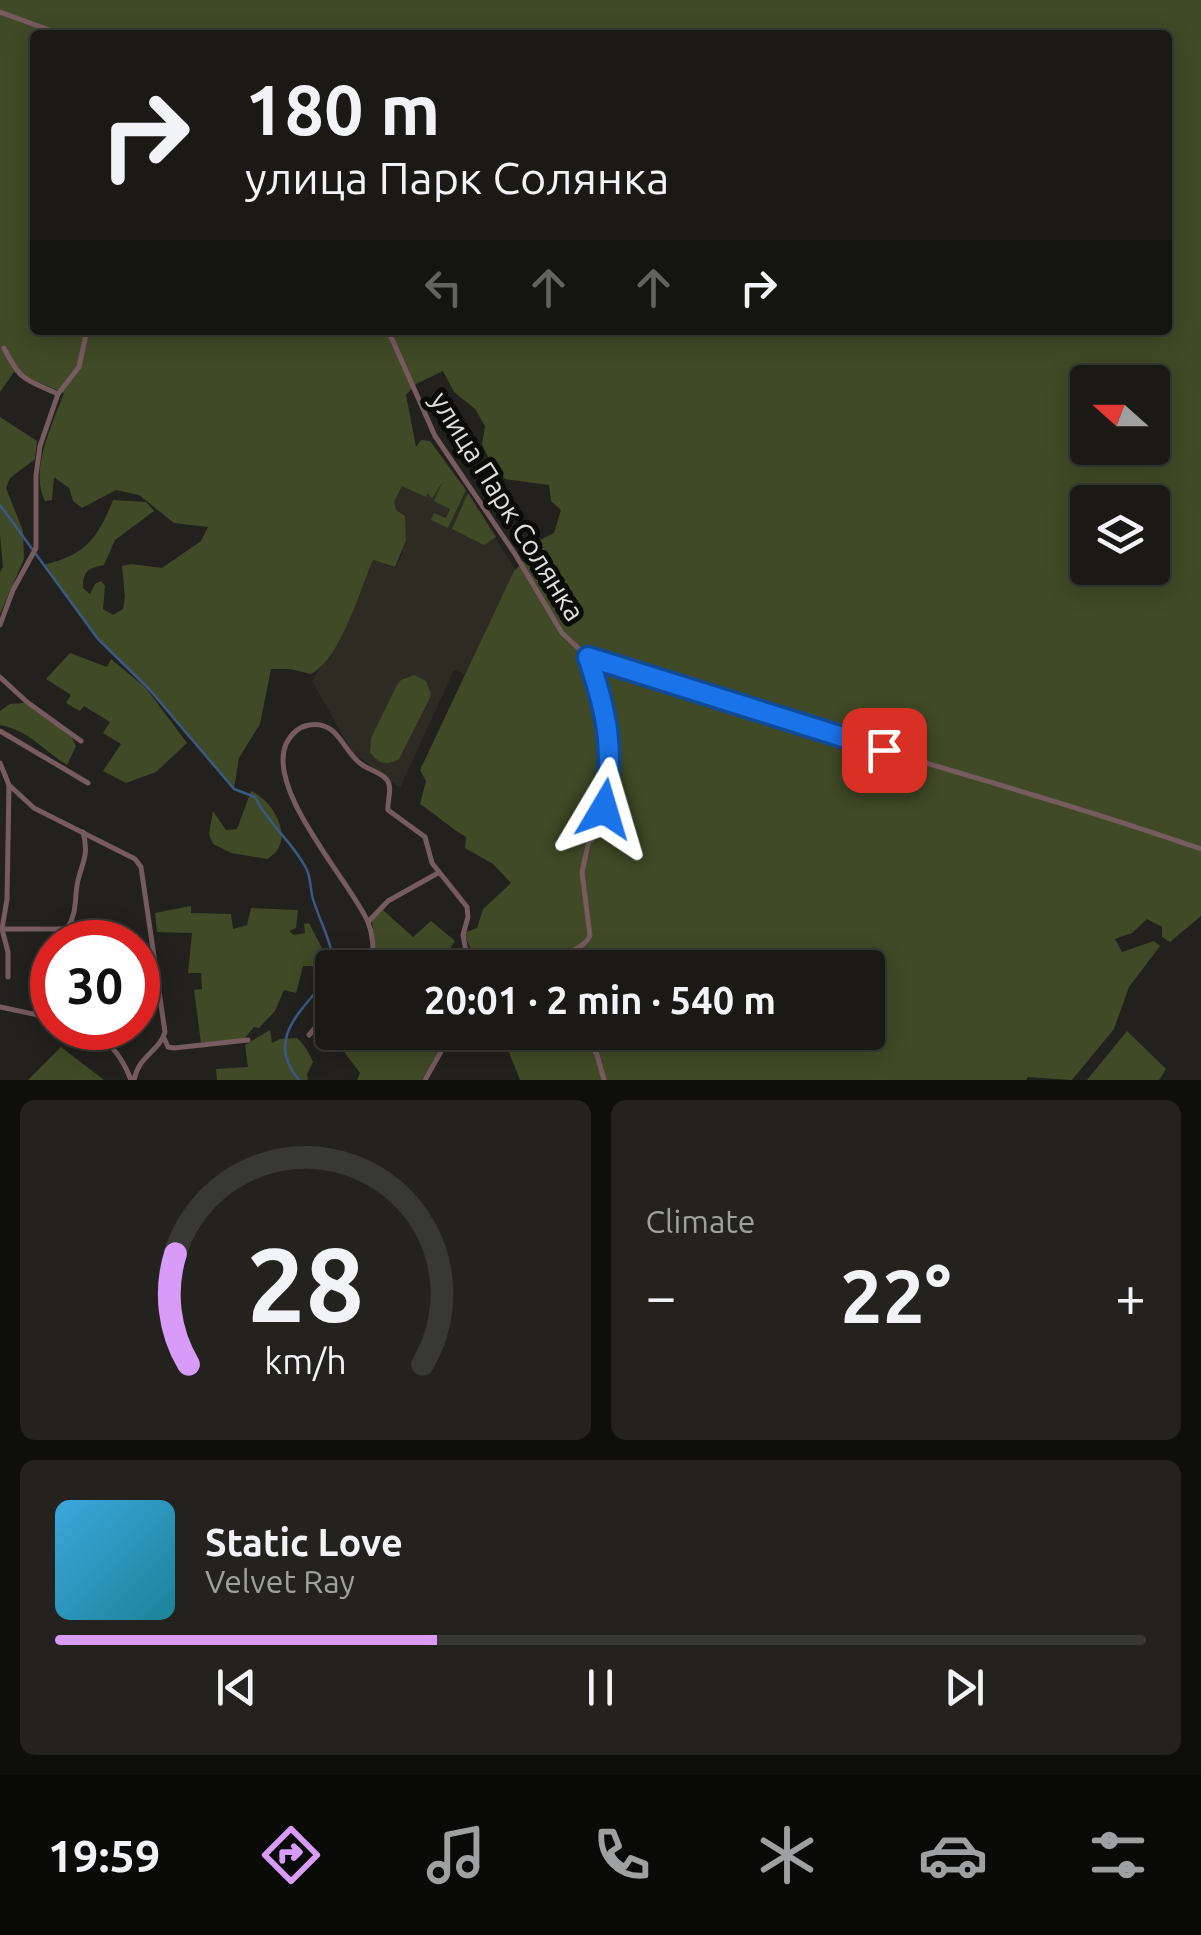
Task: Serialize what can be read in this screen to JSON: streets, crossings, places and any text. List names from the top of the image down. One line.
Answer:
{"streets":{"street":["улица Парк Солянка"]},"north":"left","page":{"turn":["180 m","улица Парк Солянка"],"limit":"30","trip":"20:01 · 2 min · 540 m","tile":"Climate","heat":["−","22°","+"],"song":["Static Love","Velvet Ray"],"tabs":"19:59","gauge":["28","km/h"]}}
